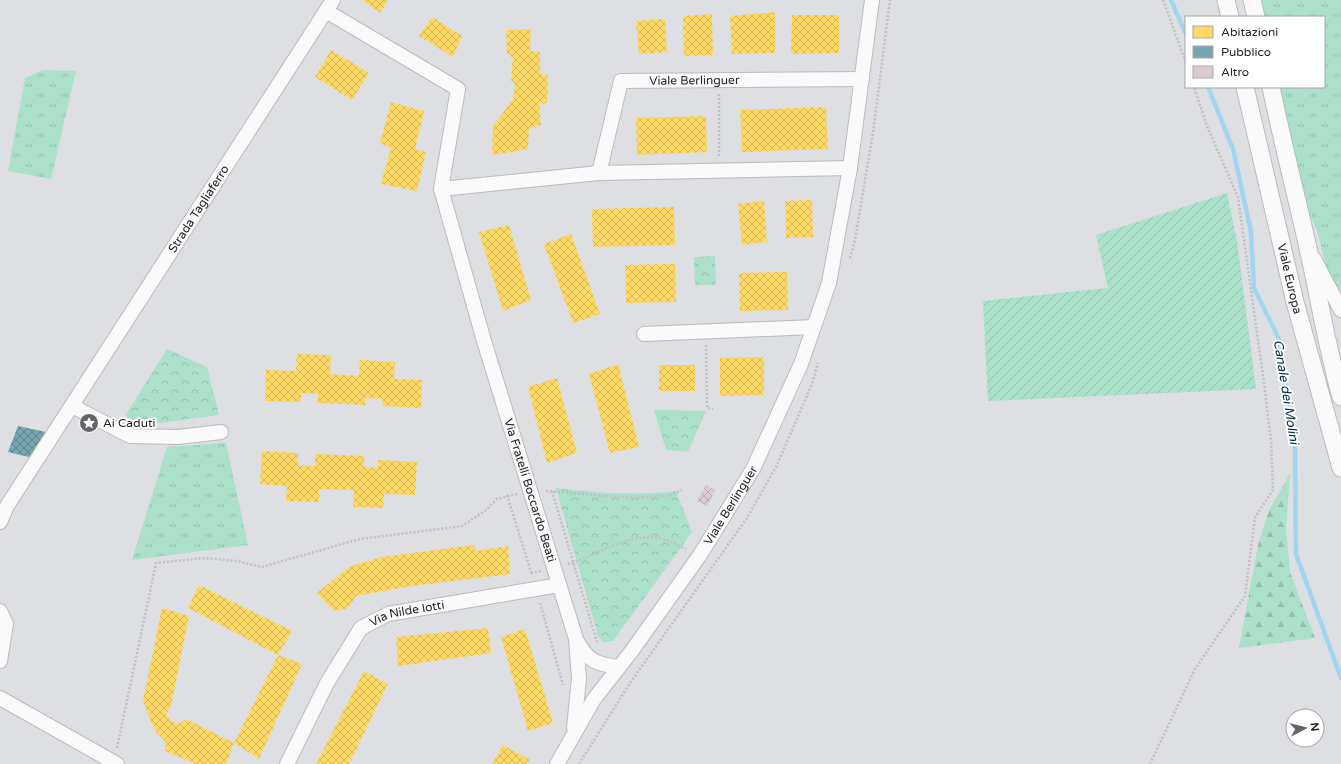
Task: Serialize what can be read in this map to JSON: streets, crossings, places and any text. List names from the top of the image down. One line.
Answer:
{"streets":{"street":["Viale Berlinguer","Strada Tagliaferro","Viale Europa","Via Fratelli Boccardo Beati","Via Nilde Iotti"]},"crossings":[["Viale Berlinguer","Via Fratelli Boccardo Beati"],["Strada Tagliaferro","Via Fratelli Boccardo Beati"],["Via Fratelli Boccardo Beati","Via Nilde Iotti"]],"water":["Canale dei Molini"],"places":{"place":["Ai Caduti"]},"legend":["Abitazioni","Pubblico","Altro"],"north":"right"}
